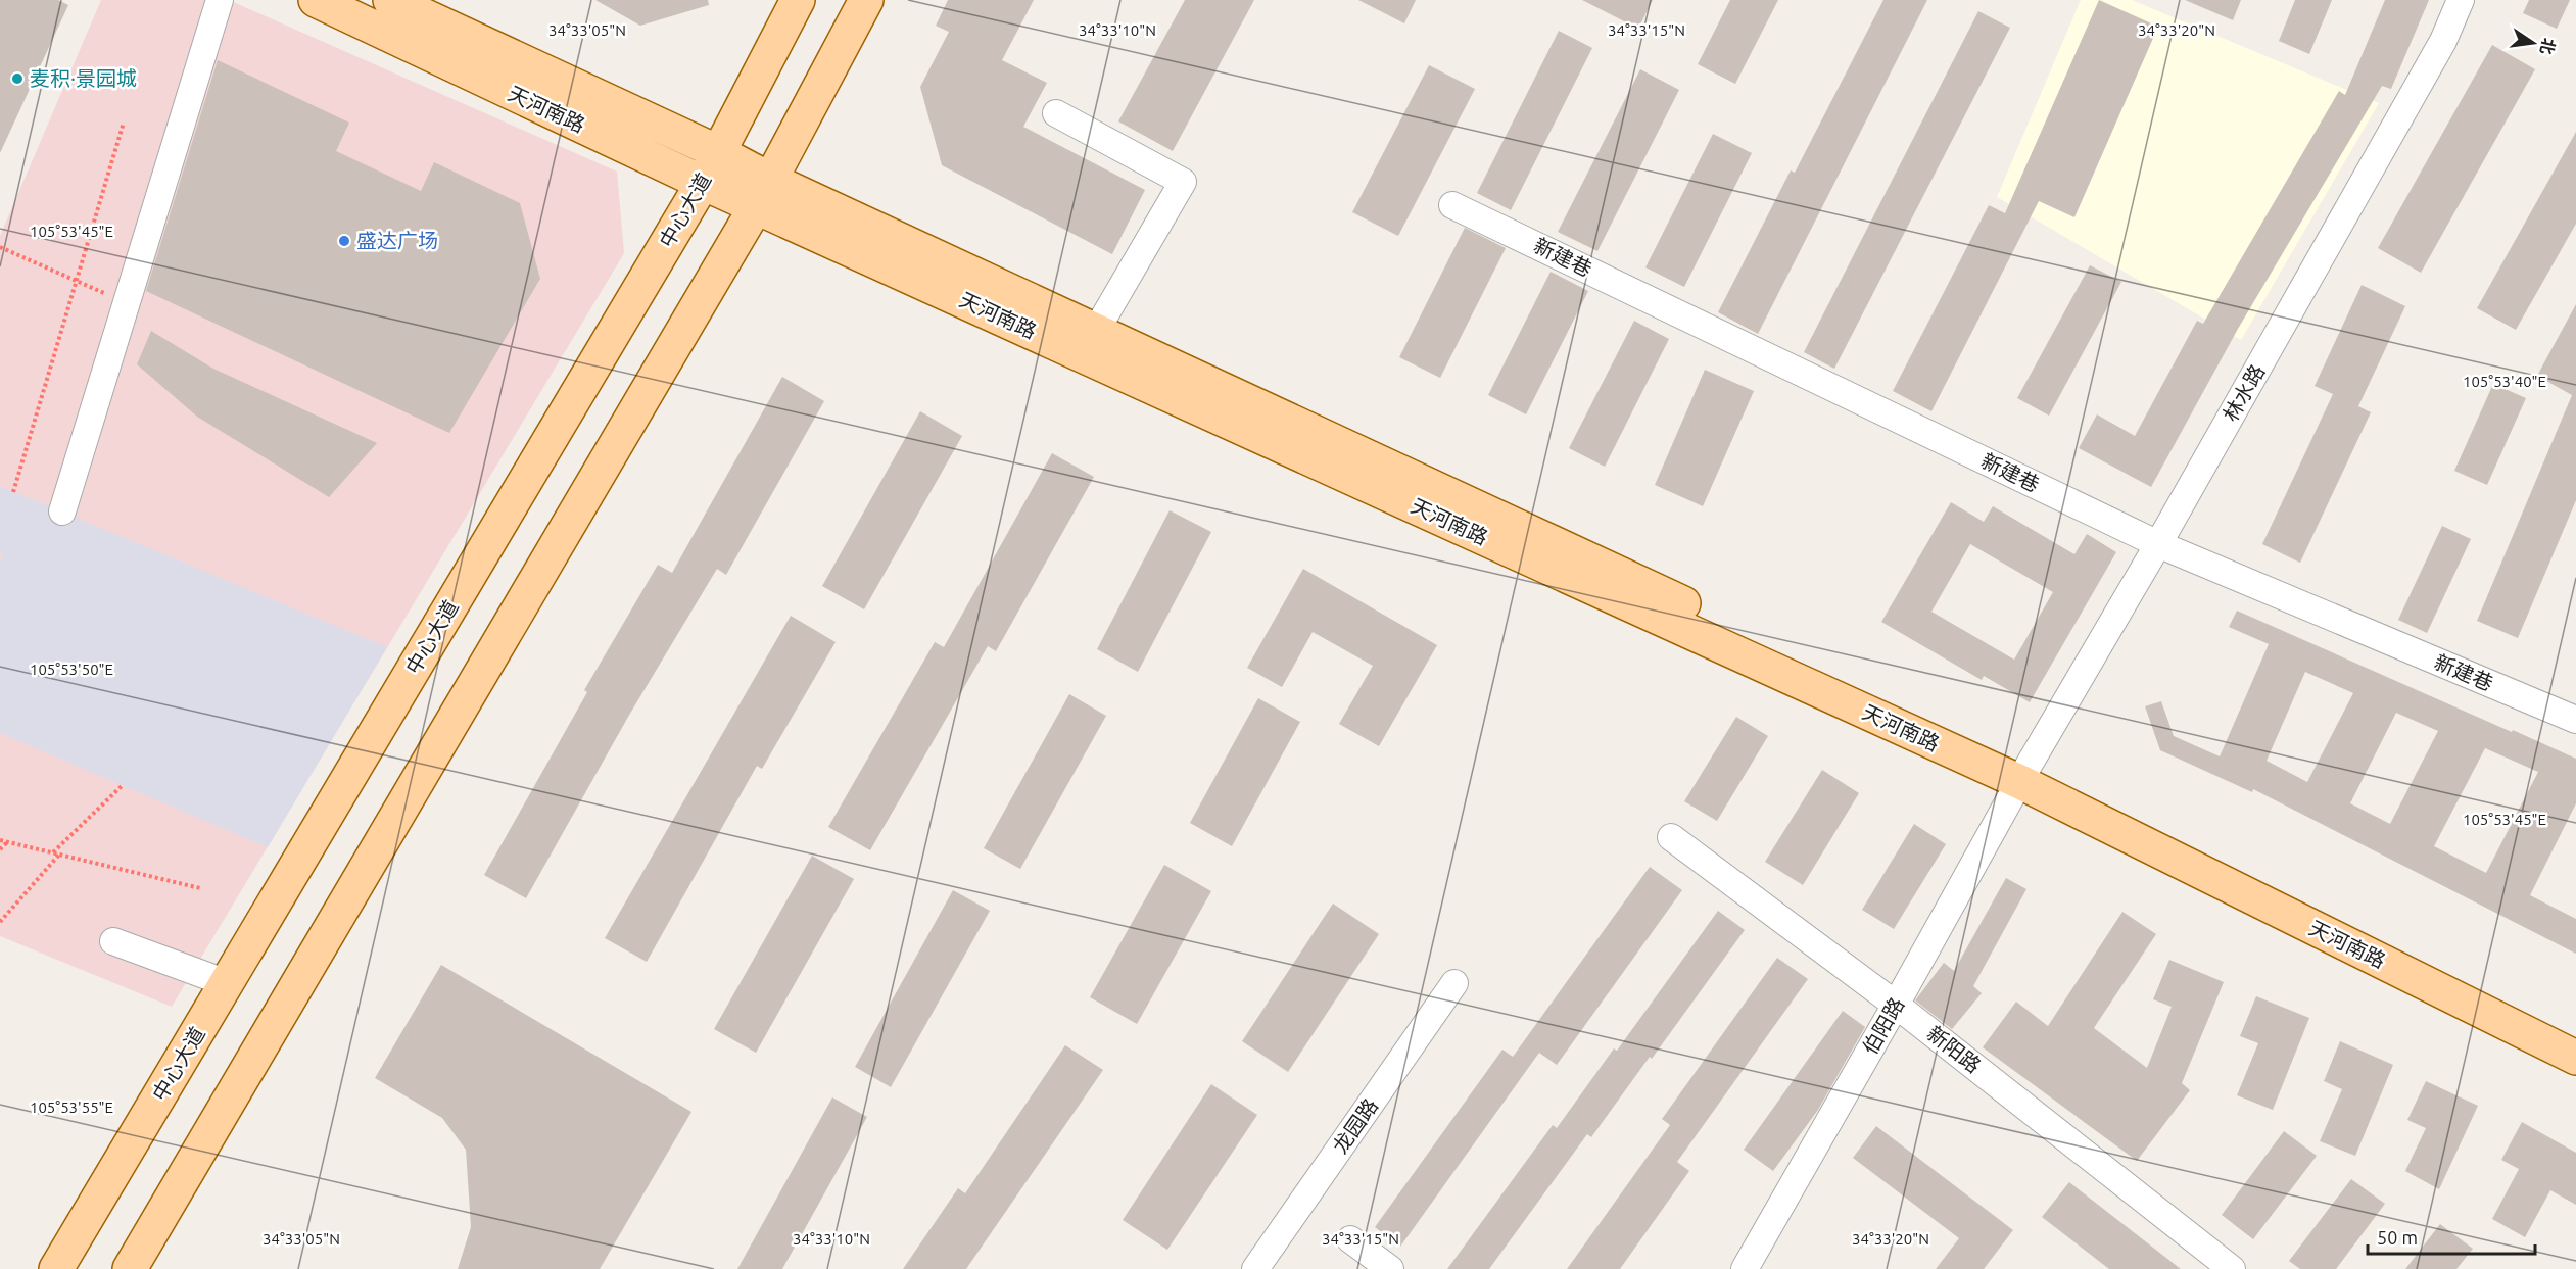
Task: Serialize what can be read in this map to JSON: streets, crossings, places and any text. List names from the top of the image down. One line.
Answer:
{"streets":{"main road":["天河南路","中心大道"],"street":["新建巷","林水路","伯阳路","新阳路","龙园路"]},"crossings":[["天河南路","中心大道"],["天河南路","林水路"],["天河南路","伯阳路"],["新建巷","林水路"],["林水路","伯阳路"],["伯阳路","新阳路"]],"places":["麦积·景园城","盛达广场"],"scale_bar":"50 m","north":"right","coordinates":["34°33'05\"N","34°33'10\"N","34°33'15\"N","34°33'20\"N","105°53'45\"E","105°53'40\"E","105°53'50\"E","105°53'55\"E"]}
